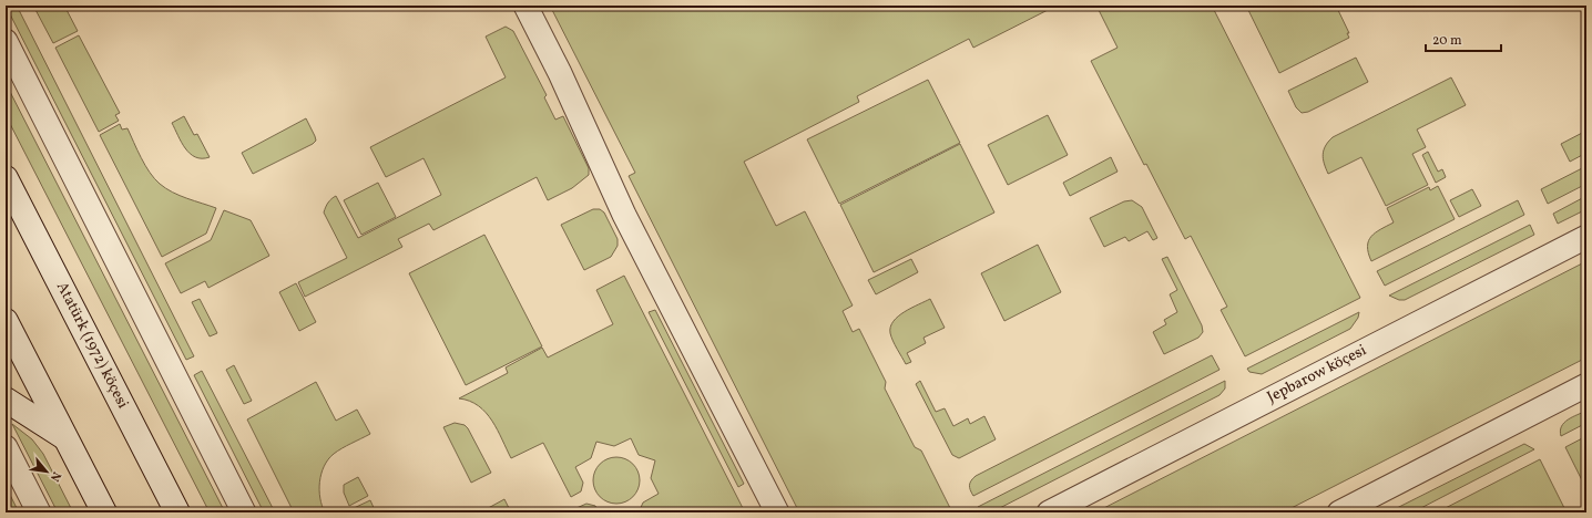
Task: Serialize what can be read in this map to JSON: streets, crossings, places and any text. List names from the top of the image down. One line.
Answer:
{"streets":{"main road":["Atatürk (1972) köçesi"],"street":["Jepbarow köçesi"]},"scale_bar":"20 m","north":"bottom right"}
